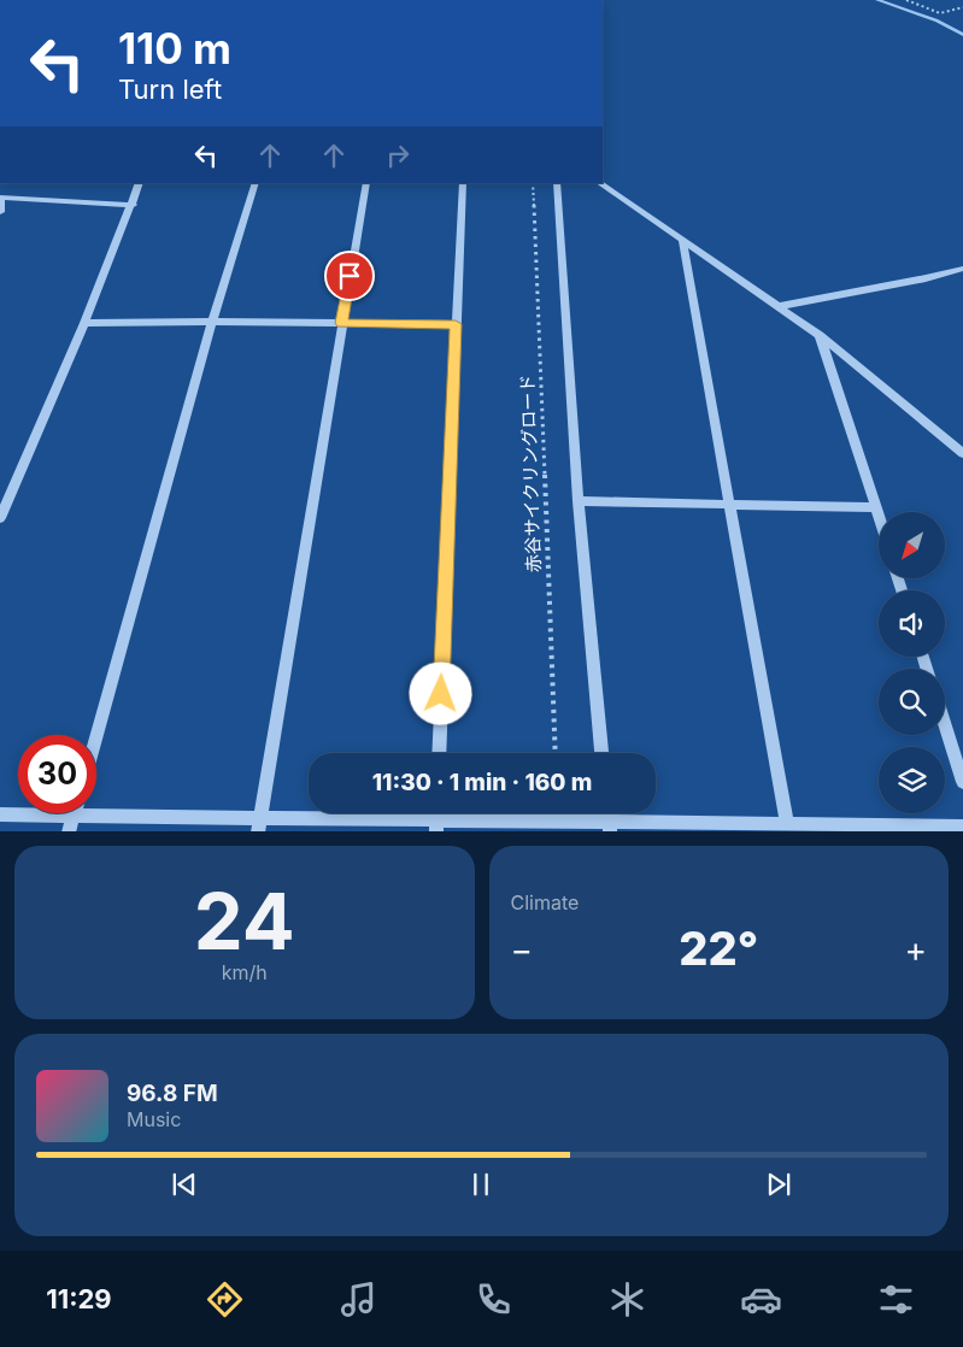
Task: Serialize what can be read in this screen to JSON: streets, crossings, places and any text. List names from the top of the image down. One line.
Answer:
{"streets":{"path":["赤谷サイクリングロード"]},"north":"bottom left","page":{"turn":["110 m","Turn left"],"limit":"30","trip":"11:30 · 1 min · 160 m","tile":[["24","km/h"],"Climate"],"heat":["−","22°","+"],"song":["96.8 FM","Music"],"tabs":"11:29"}}
